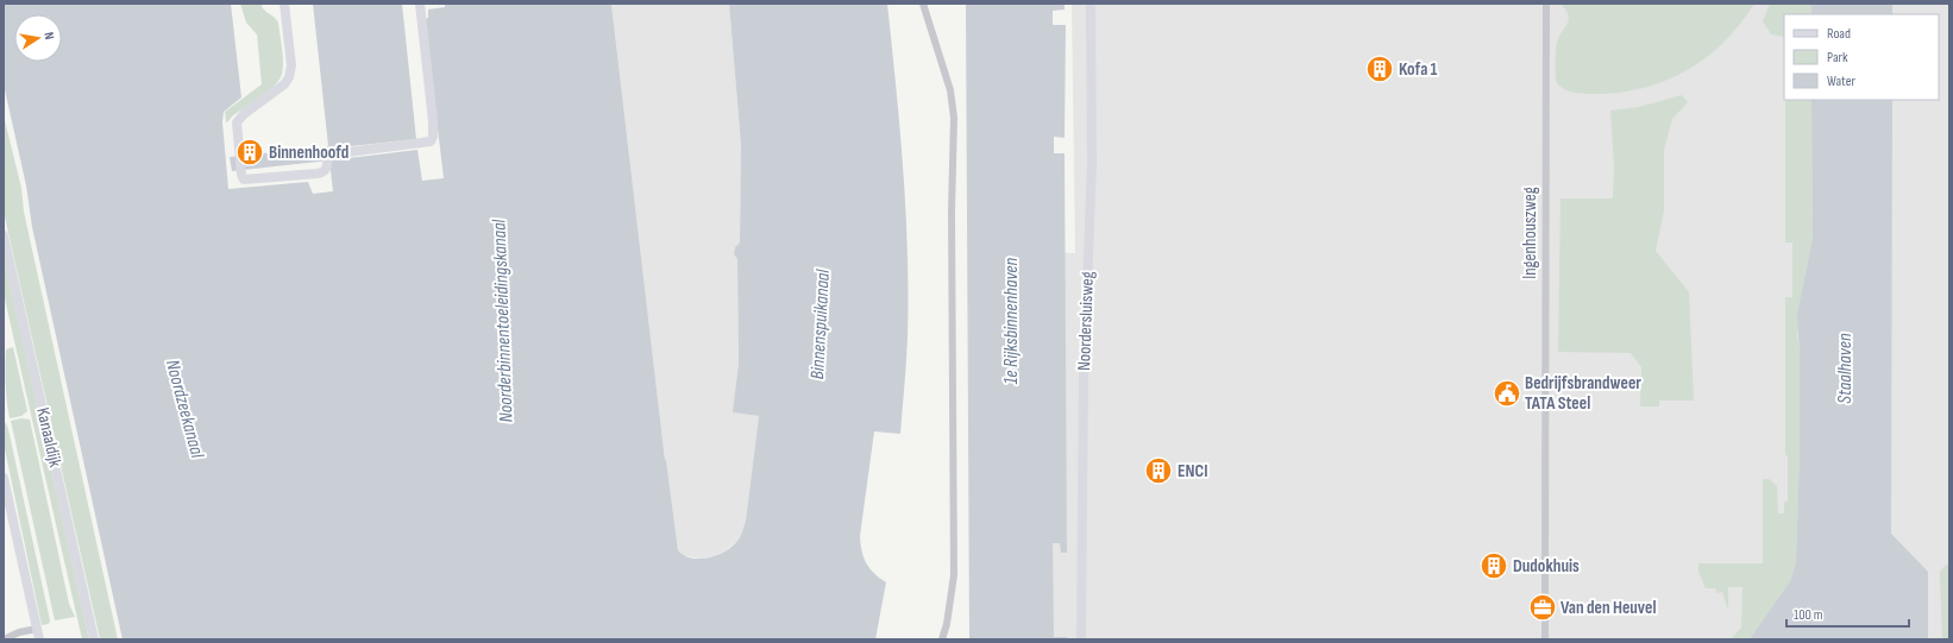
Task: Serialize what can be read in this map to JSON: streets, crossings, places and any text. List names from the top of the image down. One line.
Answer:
{"streets":{"street":["Ingenhouszweg","Noordersluisweg","Kanaaldijk"]},"water":["Noorderbinnentoeleidingskanaal","1e Rijksbinnenhaven","Binnenspuikanaal","Staalhaven","Noordzeekanaal"],"places":{"building":["Kofa 1","Binnenhoofd","ENCI","Dudokhuis"],"public building":["Bedrijfsbrandweer TATA Steel"],"office":["Van den Heuvel"]},"legend":["Road","Park","Water"],"scale_bar":"100 m","north":"right"}
